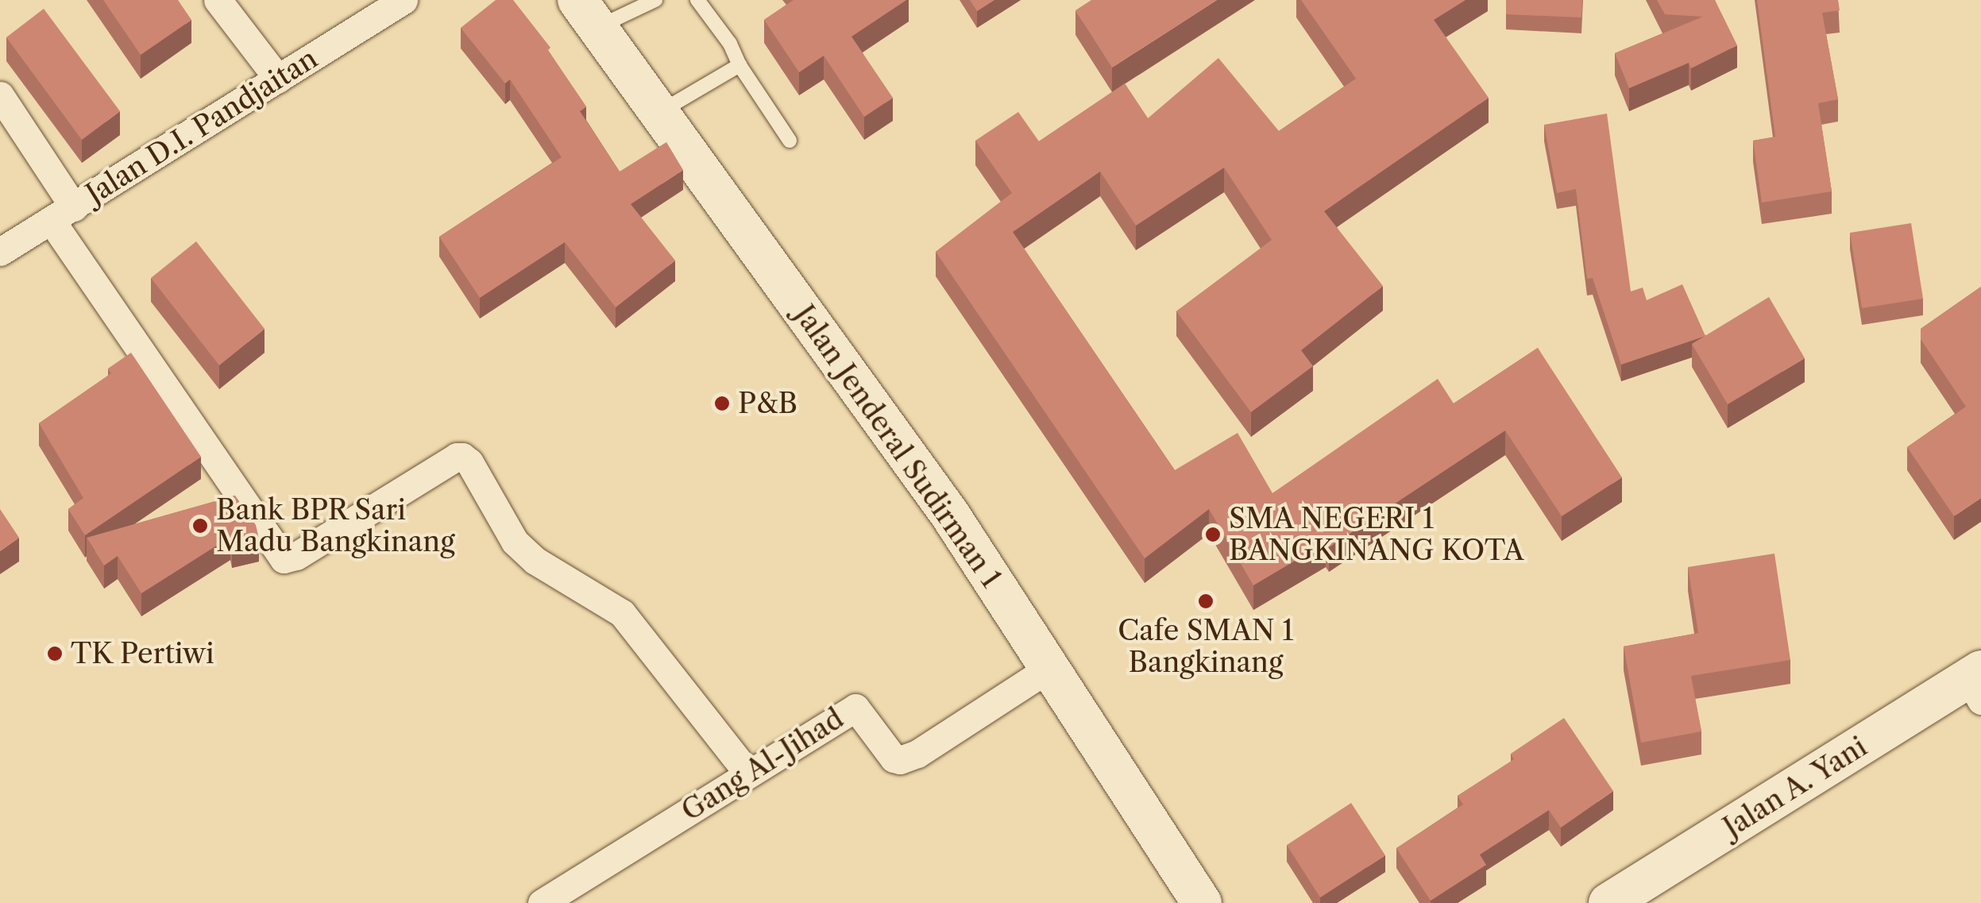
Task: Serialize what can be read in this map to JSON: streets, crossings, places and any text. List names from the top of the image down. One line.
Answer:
{"streets":{"street":["Jalan D.I. Pandjaitan","Jalan Jenderal Sudirman 1","Gang Al-Jihad","Jalan A. Yani"]},"crossings":[["Jalan Jenderal Sudirman 1","Gang Al-Jihad"]],"places":["P&B","Bank BPR Sari Madu Bangkinang","SMA NEGERI 1 BANGKINANG KOTA","Cafe SMAN 1 Bangkinang","TK Pertiwi"]}
